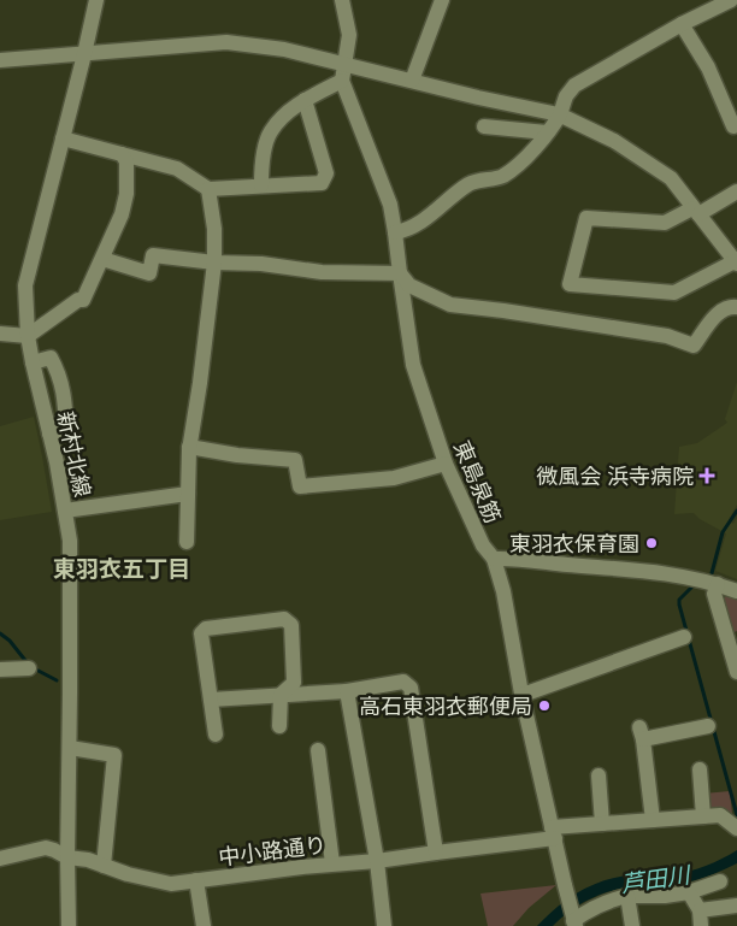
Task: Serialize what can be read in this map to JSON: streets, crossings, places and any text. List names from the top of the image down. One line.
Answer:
{"streets":{"street":["新村北線","東島泉筋","中小路通り"]},"crossings":[["新村北線","中小路通り"],["東島泉筋","中小路通り"]],"districts":["東羽衣五丁目"],"water":["芦田川"],"places":{"health":["微風会 浜寺病院"],"other":["東羽衣保育園","高石東羽衣郵便局"]}}
